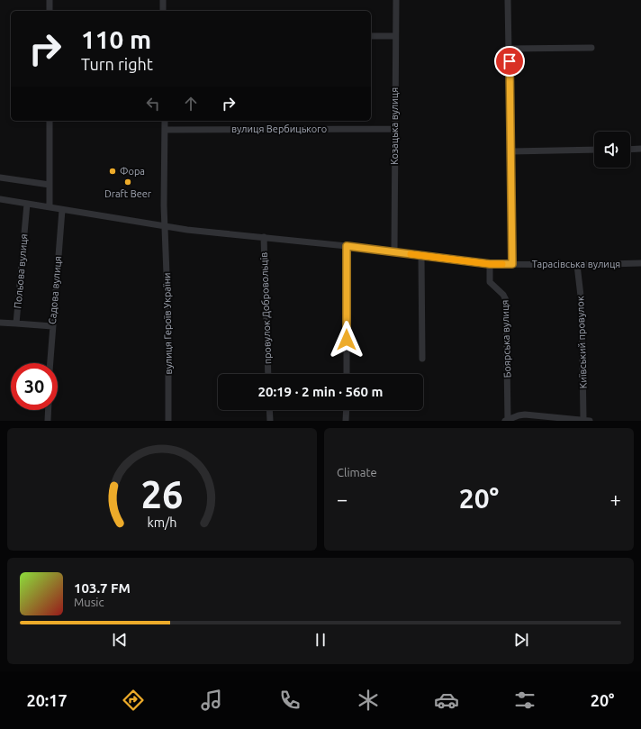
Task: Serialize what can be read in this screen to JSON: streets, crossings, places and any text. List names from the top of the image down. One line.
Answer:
{"streets":{"street":["Козацька вулиця","вулиця Вербицького","Тарасівська вулиця","Польова вулиця","Садова вулиця","провулок Добровольців","вулиця Героїв України","Боярська вулиця","Київський провулок"]},"crossings":[["Козацька вулиця","вулиця Вербицького"],["Козацька вулиця","Тарасівська вулиця"],["вулиця Вербицького","вулиця Героїв України"],["Тарасівська вулиця","Польова вулиця"],["Тарасівська вулиця","Садова вулиця"],["Тарасівська вулиця","провулок Добровольців"],["Тарасівська вулиця","вулиця Героїв України"],["Тарасівська вулиця","Боярська вулиця"],["Тарасівська вулиця","Київський провулок"]],"places":["Фора","Draft Beer"],"page":{"turn":["110 m","Turn right"],"limit":"30","trip":"20:19 · 2 min · 560 m","tile":"Climate","heat":["−","20°","+"],"song":["103.7 FM","Music"],"tabs":["20:17","20°"],"gauge":["26","km/h"]}}
